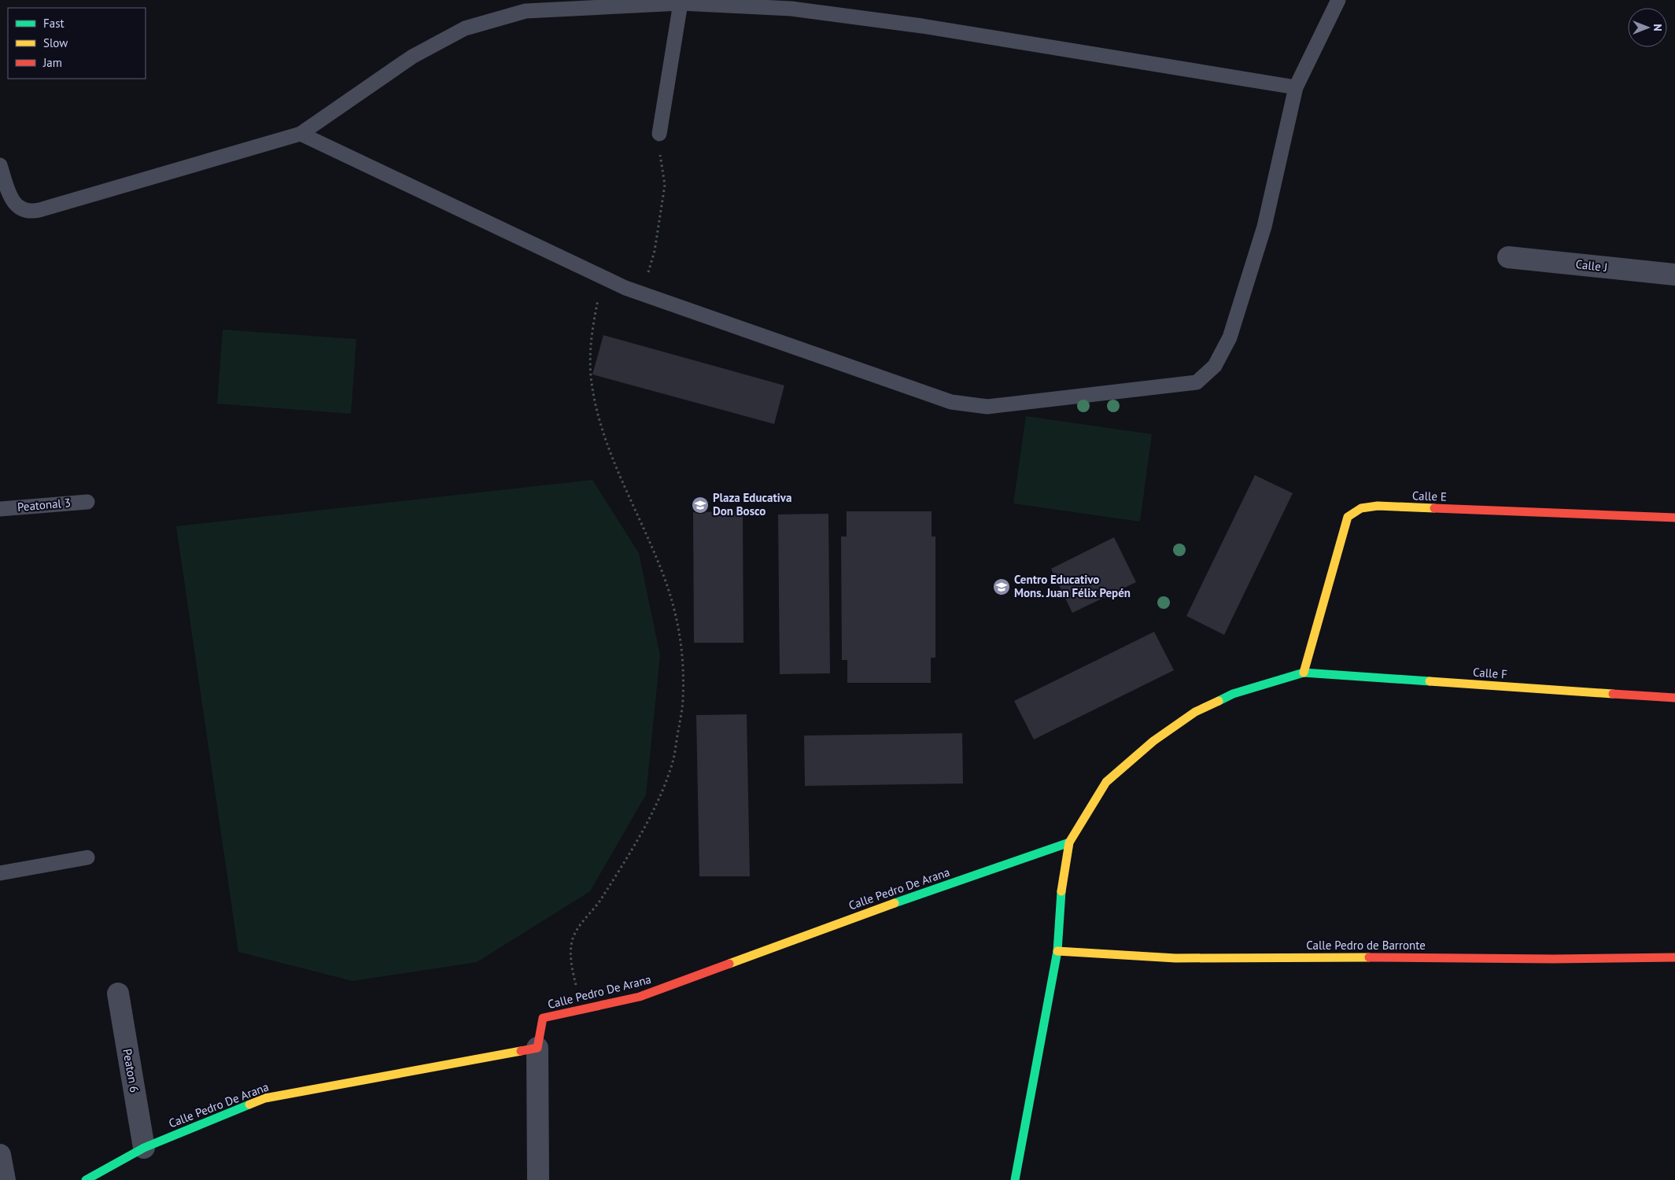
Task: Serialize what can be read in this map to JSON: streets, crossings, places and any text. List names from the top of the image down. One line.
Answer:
{"streets":{"street":["Calle J","Calle E","Calle F","Calle Pedro De Arana","Calle Pedro de Barronte","Peaton 6"],"lane":["Peatonal 3"]},"crossings":[["Calle E","Calle F"],["Calle Pedro De Arana","Peaton 6"]],"places":{"school or university":["Plaza Educativa Don Bosco","Centro Educativo Mons. Juan Félix Pepén"]},"legend":["Fast","Slow","Jam"],"north":"right"}
